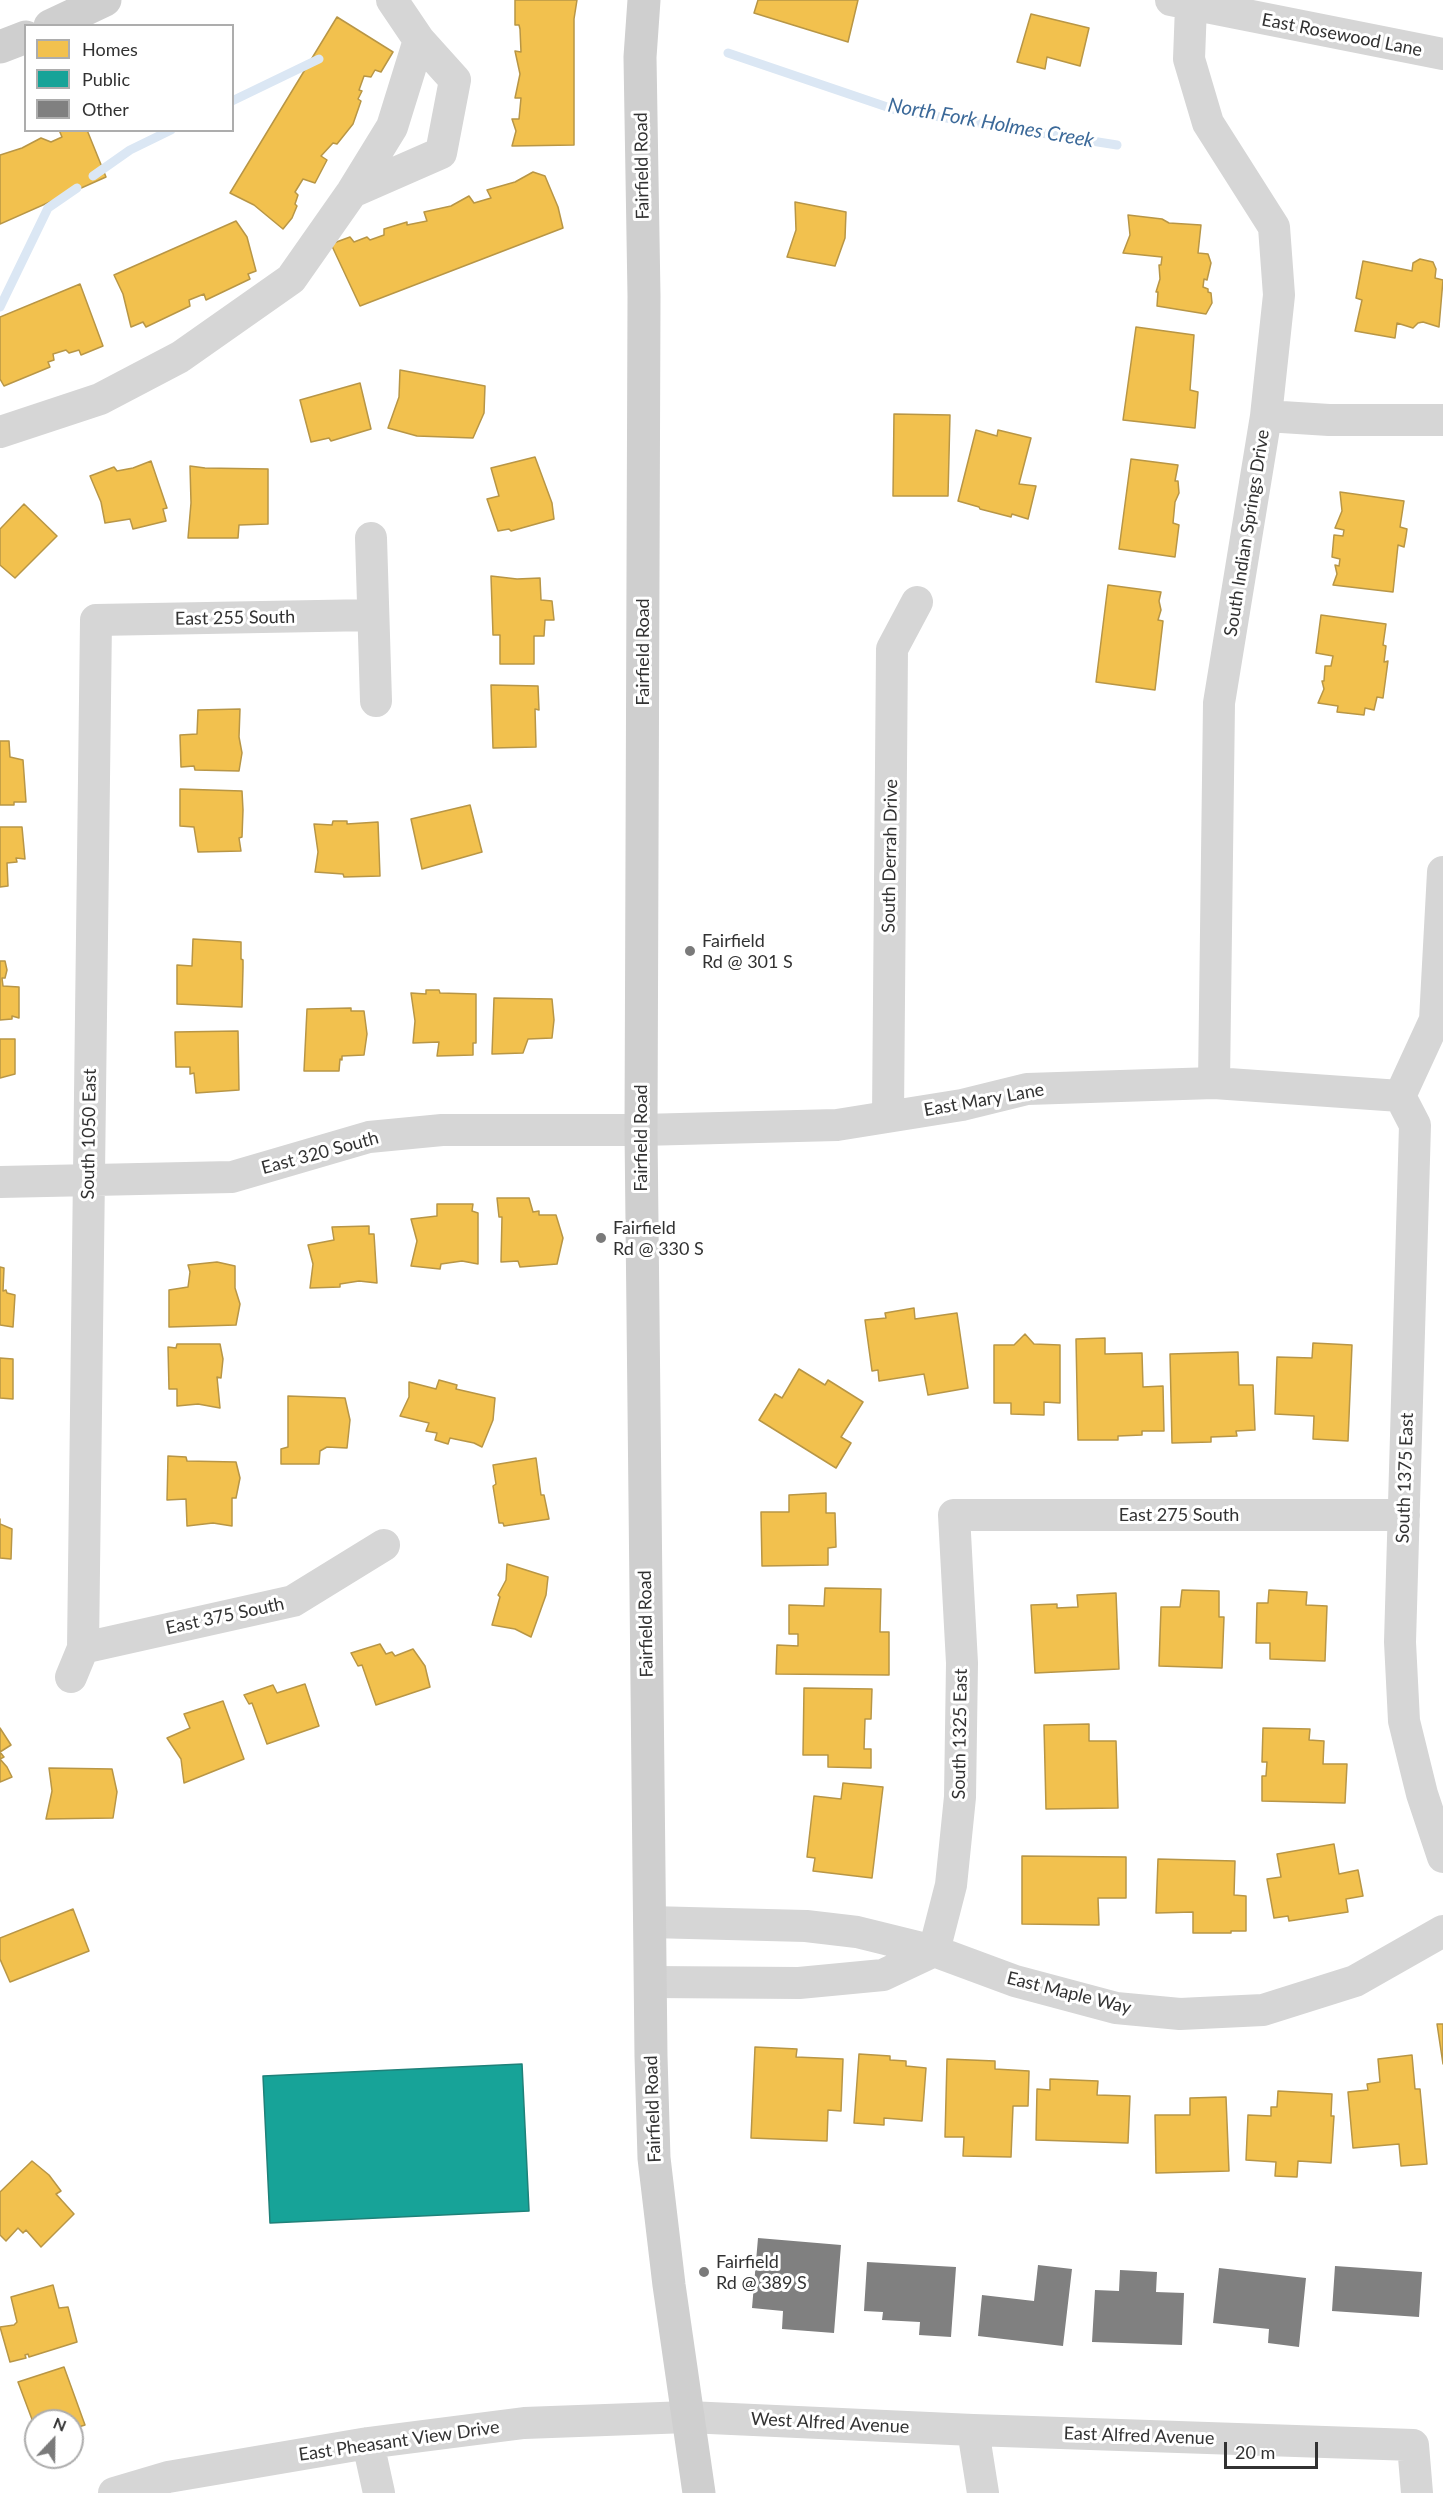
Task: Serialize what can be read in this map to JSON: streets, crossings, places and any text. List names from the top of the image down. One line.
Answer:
{"streets":{"street":["East Rosewood Lane","Fairfield Road","South Indian Springs Drive","East 255 South","South Derrah Drive","East Mary Lane","South 1050 East","East 320 South","South 1375 East","East 275 South","East 375 South","South 1325 East","East Maple Way","West Alfred Avenue","East Alfred Avenue","East Pheasant View Drive"]},"crossings":[["East Rosewood Lane","South Indian Springs Drive"],["Fairfield Road","East Mary Lane"],["Fairfield Road","East 320 South"],["Fairfield Road","East Maple Way"],["Fairfield Road","West Alfred Avenue"],["Fairfield Road","East Pheasant View Drive"],["South Indian Springs Drive","East Mary Lane"],["East 255 South","South 1050 East"],["South Derrah Drive","East Mary Lane"],["East Mary Lane","East 320 South"],["East Mary Lane","South 1375 East"],["South 1050 East","East 320 South"],["South 1050 East","East 375 South"],["South 1375 East","East 275 South"],["East 275 South","South 1325 East"],["South 1325 East","East Maple Way"],["West Alfred Avenue","East Alfred Avenue"],["West Alfred Avenue","East Pheasant View Drive"]],"water":["North Fork Holmes Creek"],"places":["Fairfield Rd @ 301 S","Fairfield Rd @ 330 S","Fairfield Rd @ 389 S"],"legend":["Homes","Public","Other"],"scale_bar":"20 m","north":"top"}
